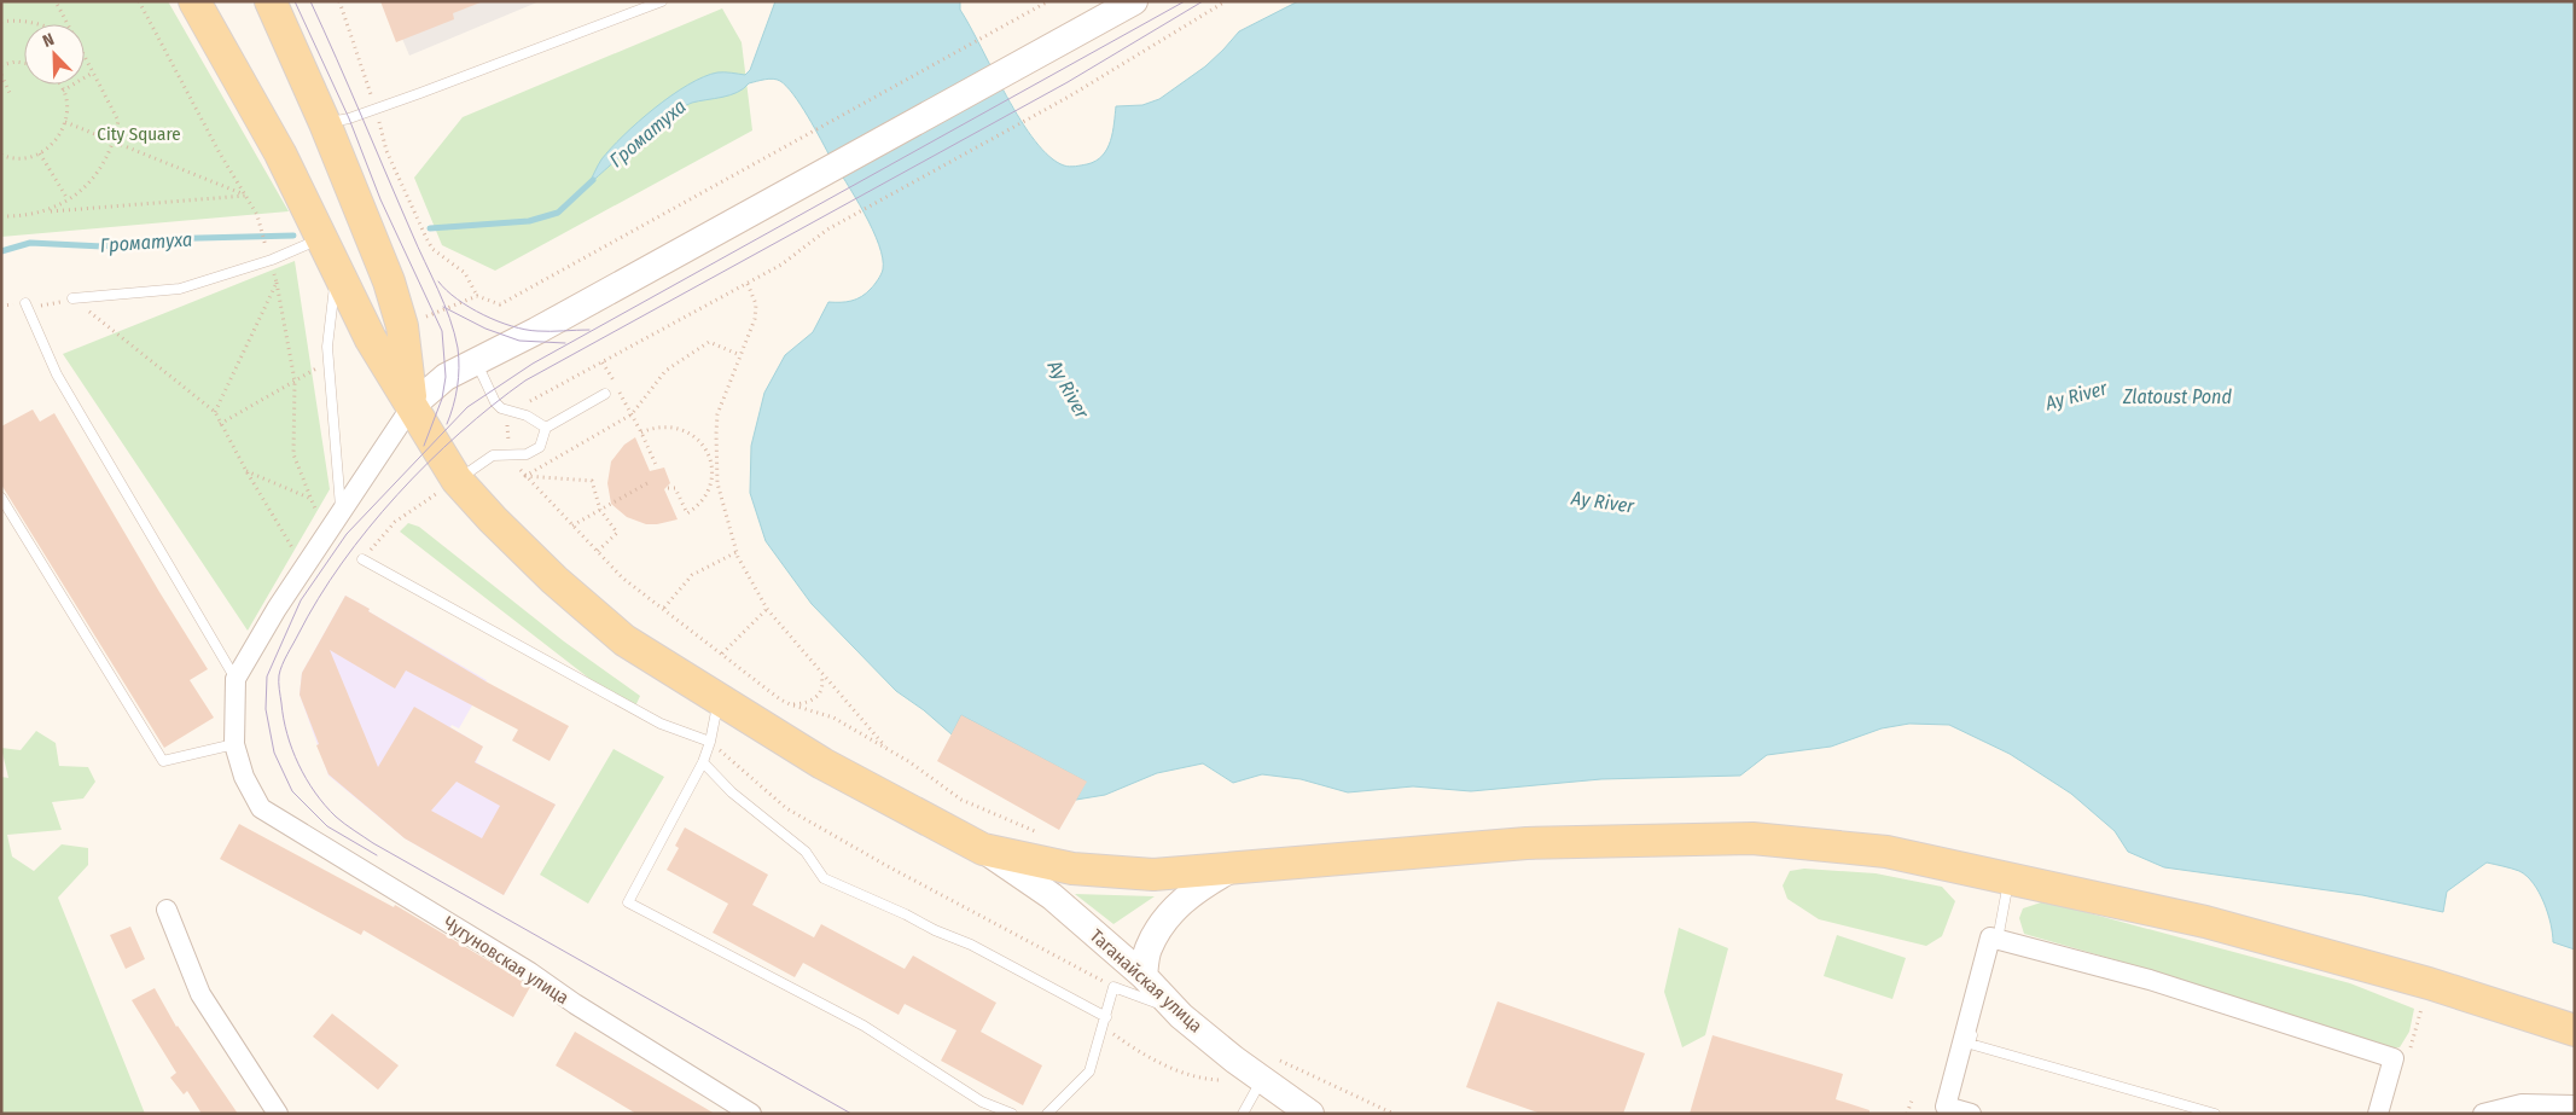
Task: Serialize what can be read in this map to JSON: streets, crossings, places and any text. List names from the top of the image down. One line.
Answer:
{"streets":{"main road":["Таганайская улица"],"street":["Чугуновская улица"]},"water":["Громатуха","Ay River","Zlatoust Pond"],"parks":["City Square"],"north":"top left"}
